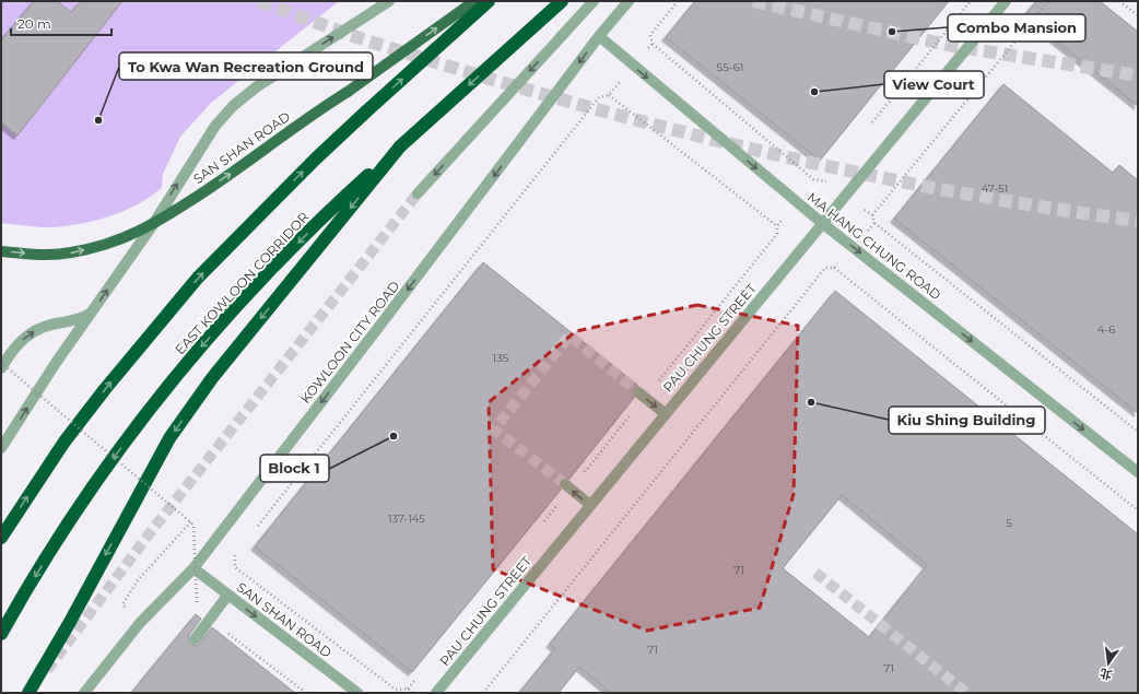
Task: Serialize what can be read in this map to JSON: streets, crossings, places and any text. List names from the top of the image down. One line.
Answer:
{"streets":{"highway":["EAST KOWLOON CORRIDOR"],"main road":["SAN SHAN ROAD"],"street":["MA HANG CHUNG ROAD","PAU CHUNG STREET","KOWLOON CITY ROAD"]},"crossings":[["SAN SHAN ROAD","KOWLOON CITY ROAD"],["MA HANG CHUNG ROAD","PAU CHUNG STREET"],["MA HANG CHUNG ROAD","KOWLOON CITY ROAD"]],"one_way":["SAN SHAN ROAD","MA HANG CHUNG ROAD"],"places":["Combo Mansion","View Court","To Kwa Wan Recreation Ground","Kiu Shing Building","Block 1"],"house_numbers":["55-61","47-51","4-6","135","137-145","5","71","71","71"],"scale_bar":"20 m","north":"bottom"}
